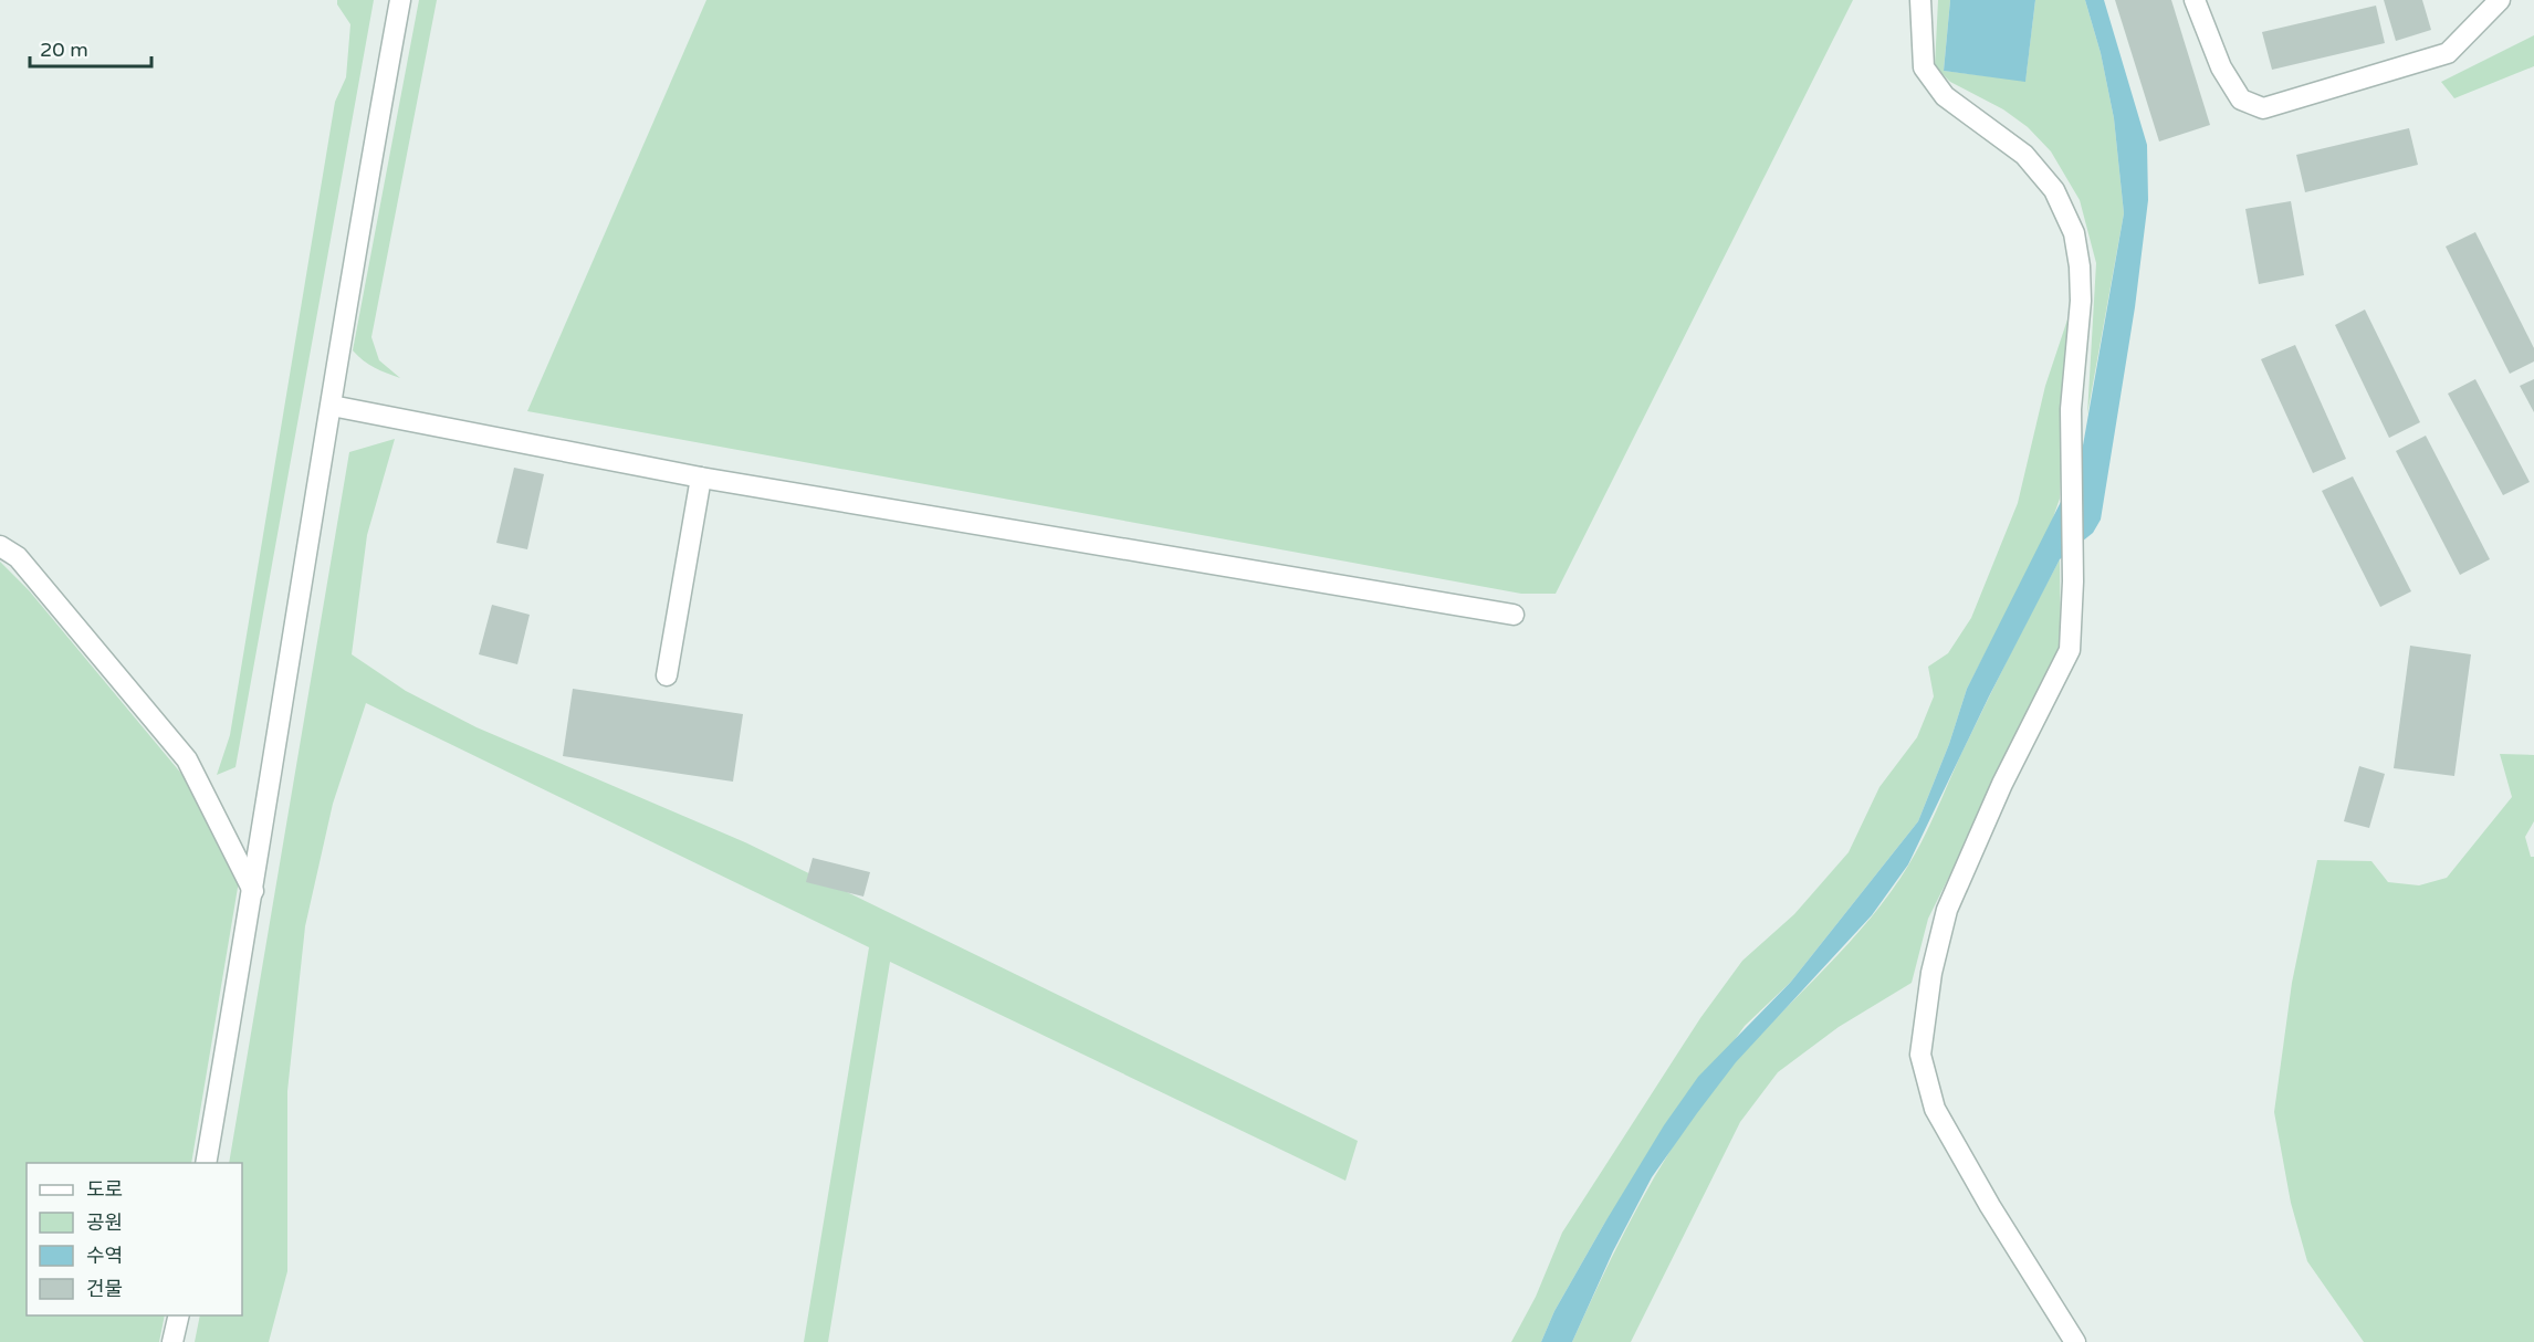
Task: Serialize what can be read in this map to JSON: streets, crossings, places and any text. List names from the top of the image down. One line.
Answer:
{"legend":["도로","공원","수역","건물"],"scale_bar":"20 m"}
